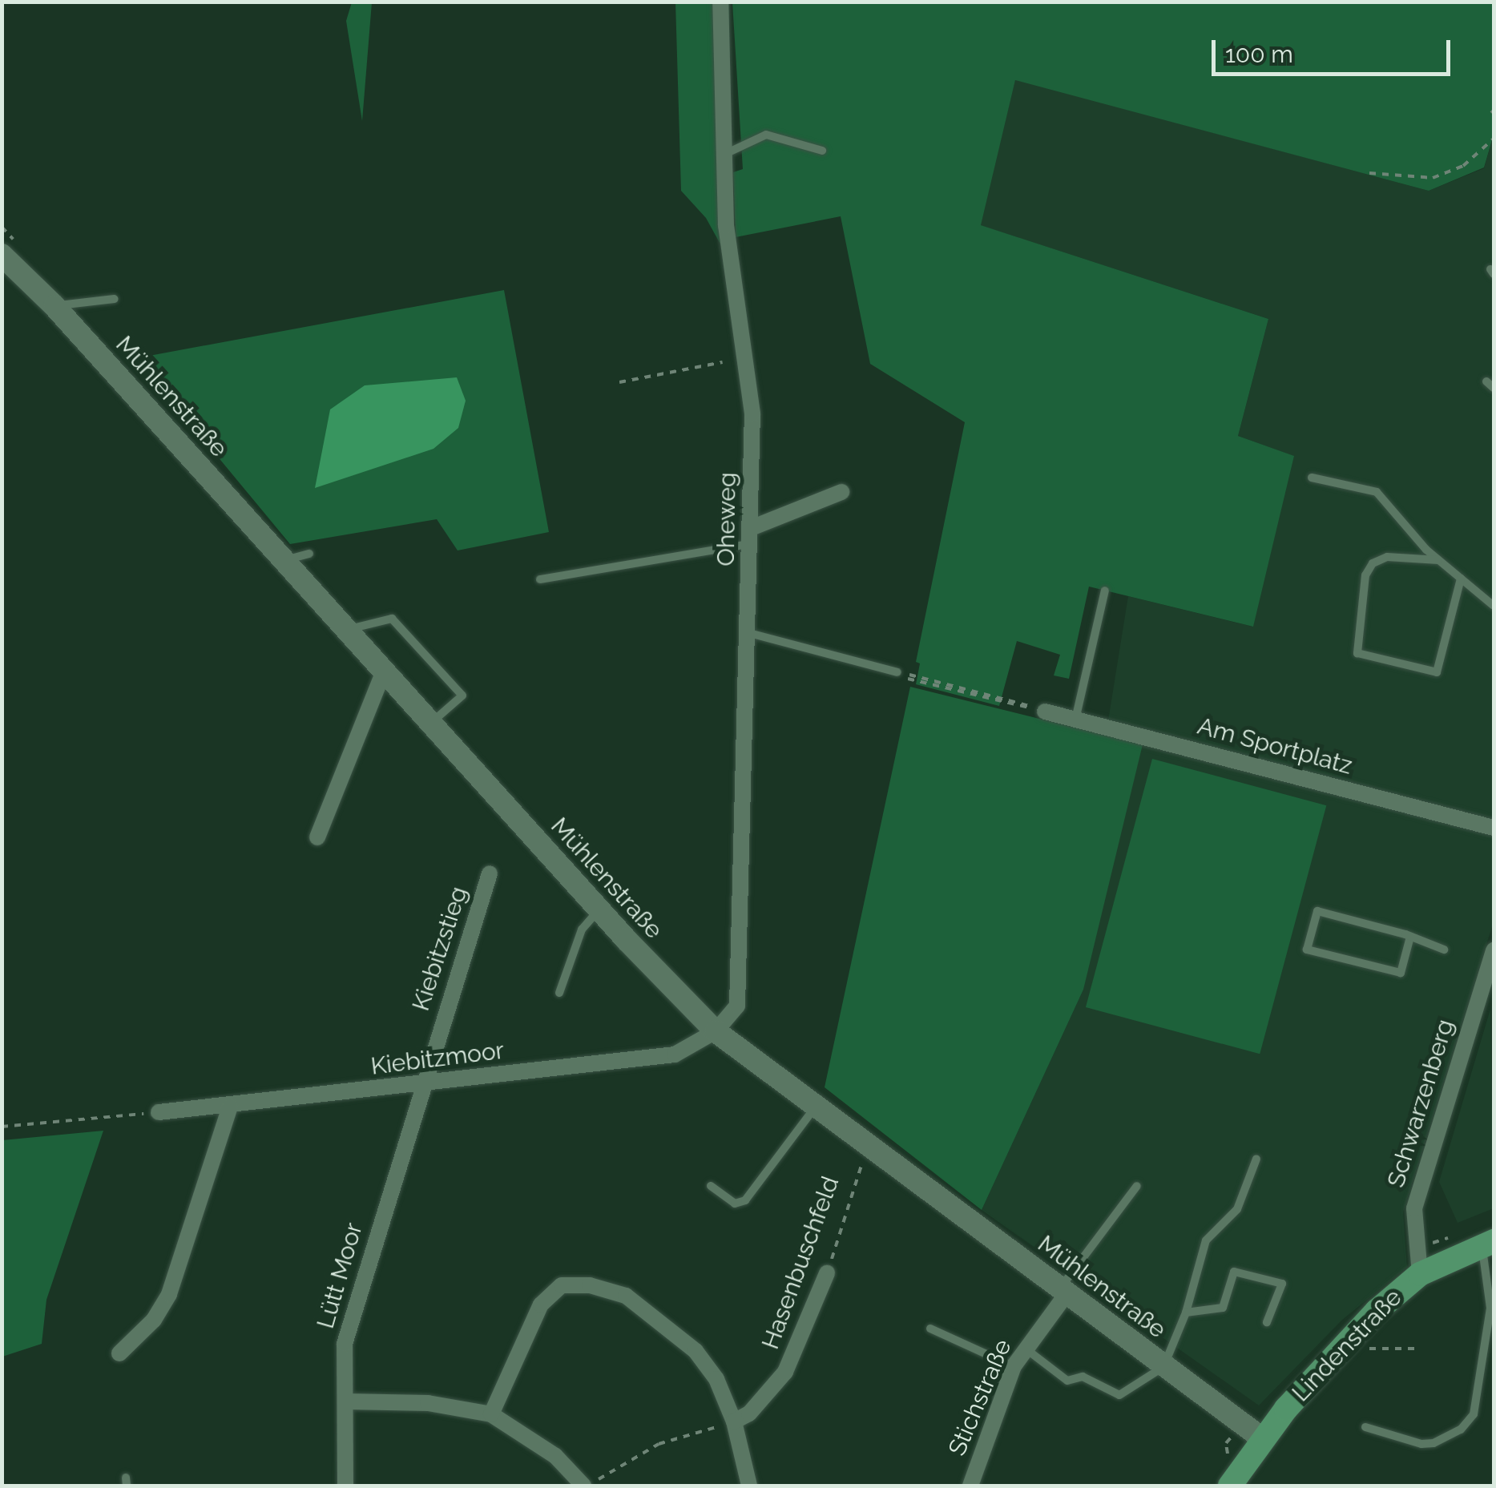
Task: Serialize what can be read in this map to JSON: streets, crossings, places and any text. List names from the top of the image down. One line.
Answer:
{"streets":{"main road":["Mühlenstraße","Lindenstraße"],"street":["Oheweg","Am Sportplatz","Kiebitzstieg","Kiebitzmoor","Schwarzenberg","Hasenbuschfeld","Lütt Moor","Stichstraße"]},"crossings":[["Mühlenstraße","Oheweg"],["Mühlenstraße","Kiebitzmoor"],["Mühlenstraße","Hasenbuschfeld"],["Mühlenstraße","Lindenstraße"],["Mühlenstraße","Stichstraße"],["Oheweg","Kiebitzmoor"],["Kiebitzstieg","Kiebitzmoor"],["Kiebitzstieg","Lütt Moor"],["Kiebitzmoor","Lütt Moor"],["Schwarzenberg","Lindenstraße"]],"scale_bar":"100 m"}
